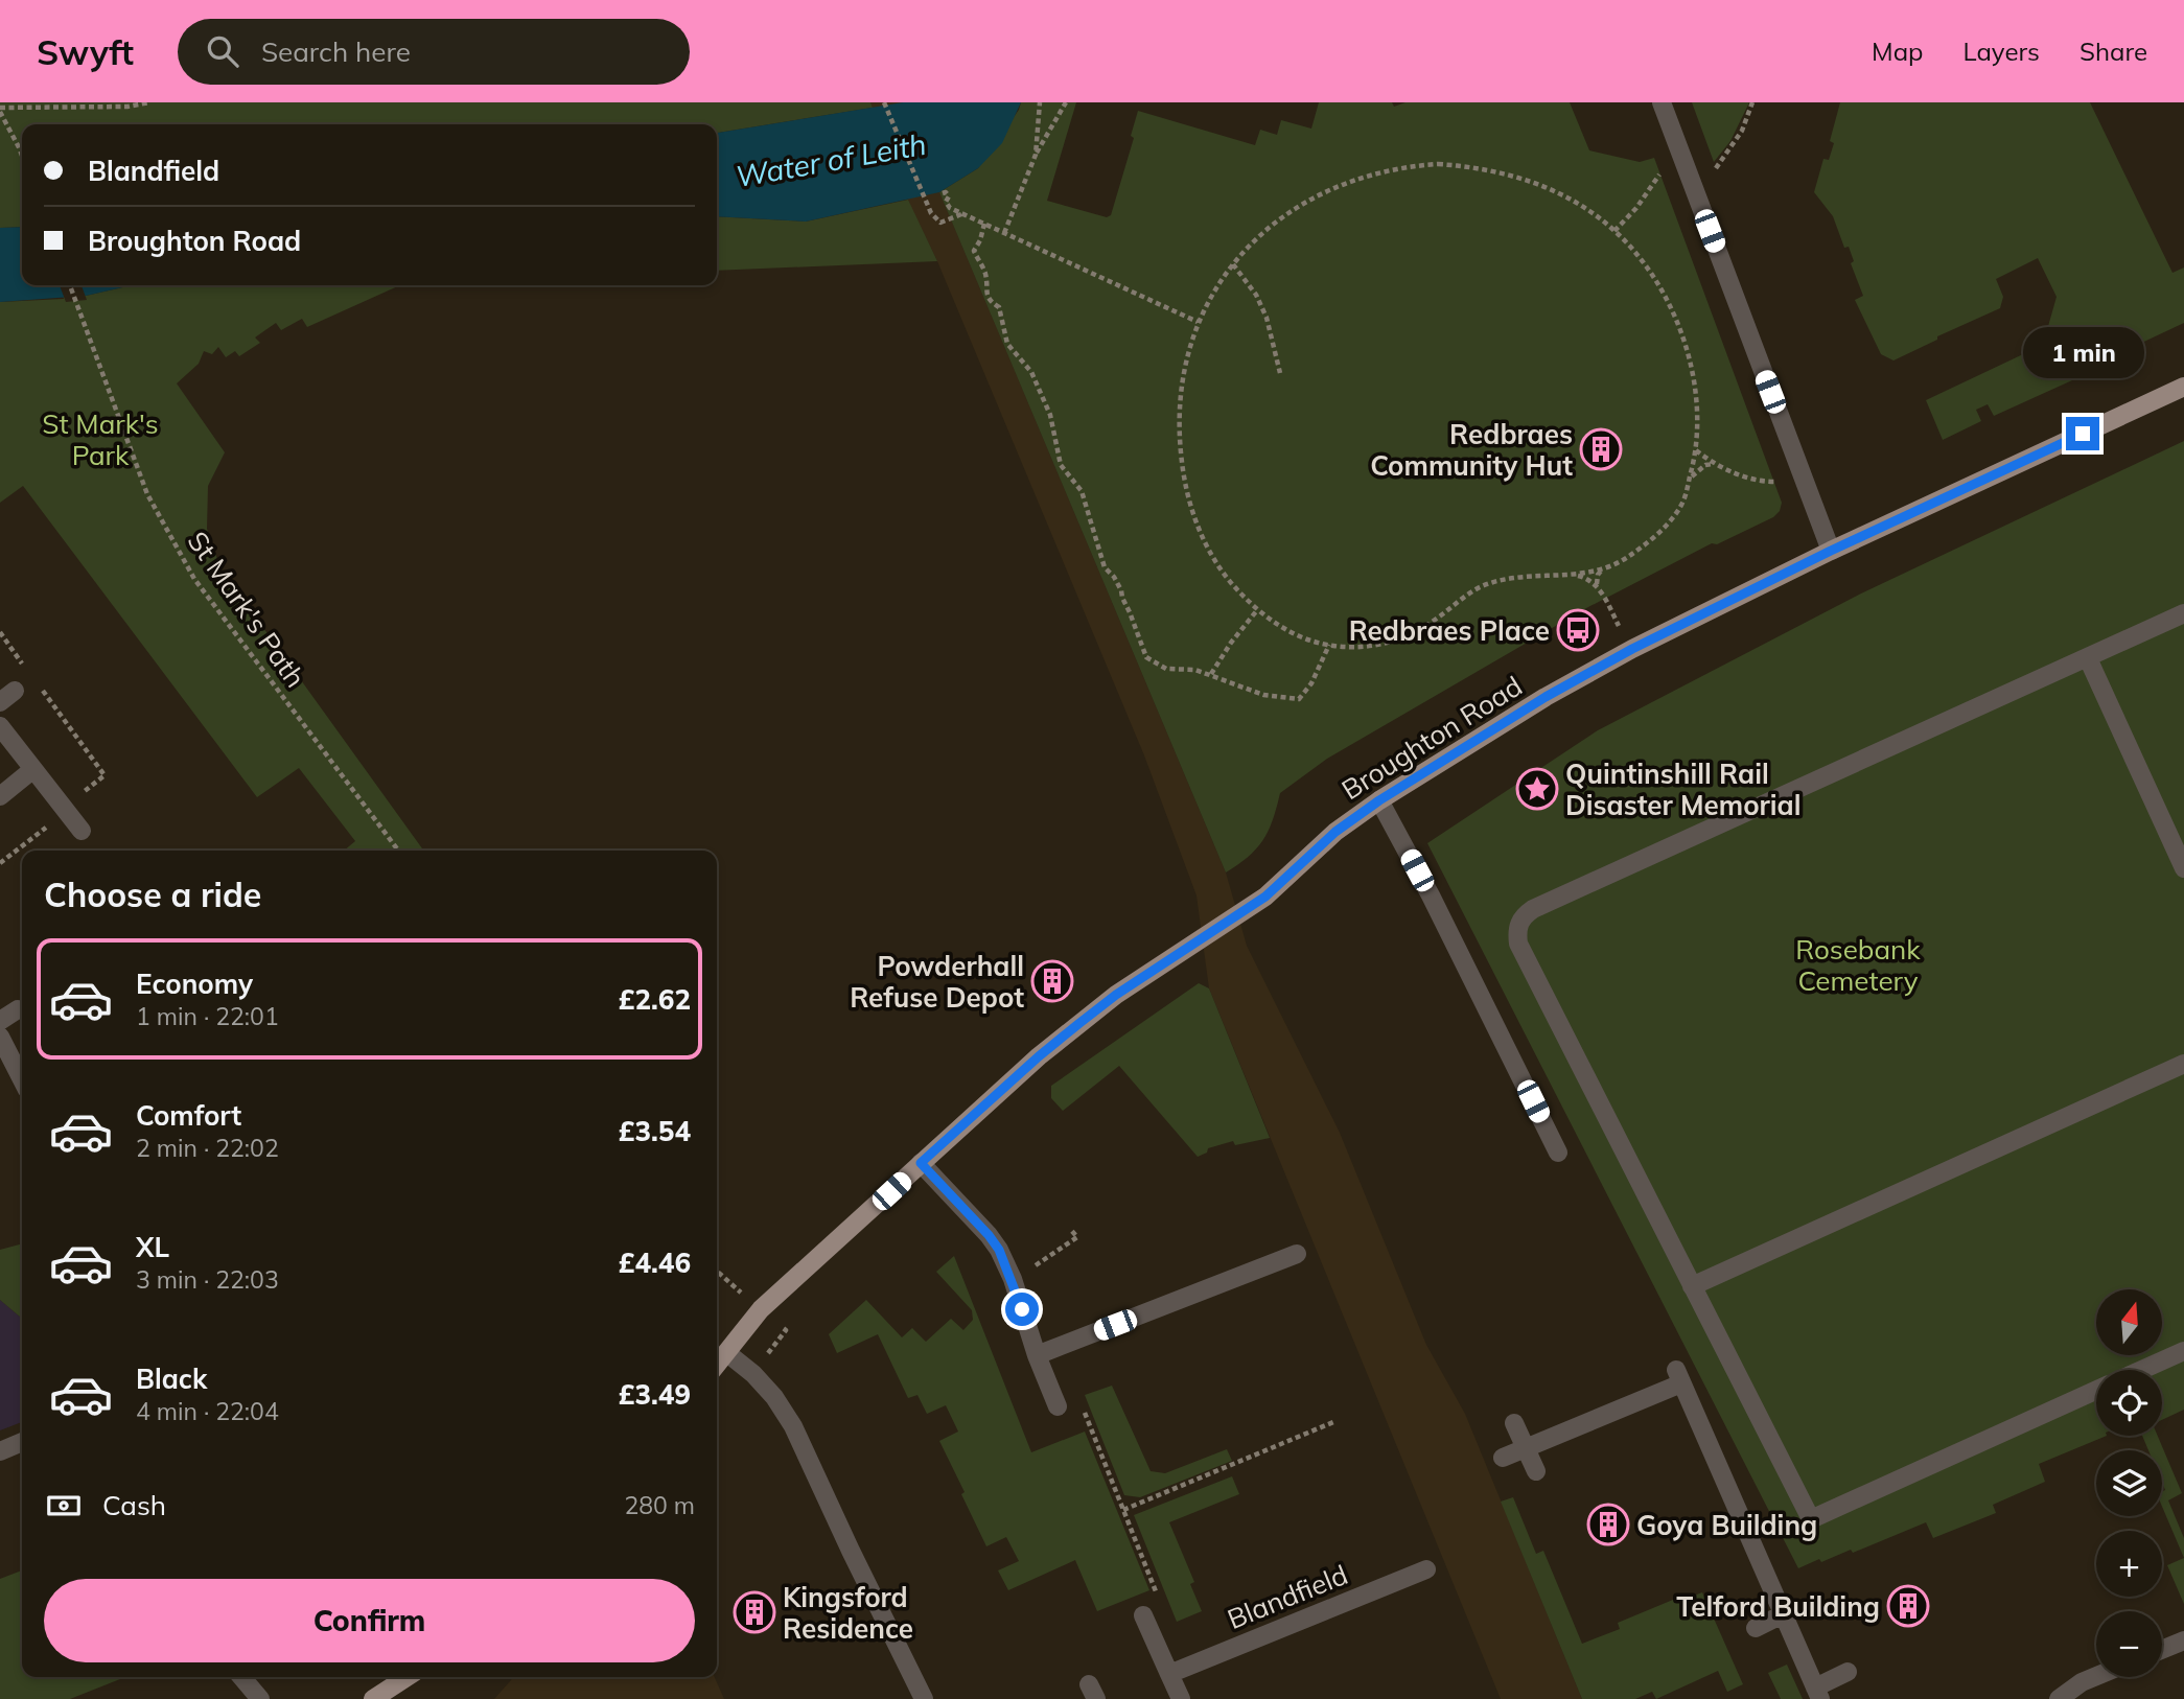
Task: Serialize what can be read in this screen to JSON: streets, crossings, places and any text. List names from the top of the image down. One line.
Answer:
{"streets":{"main road":["Broughton Road"],"street":["Blandfield"],"path":["St Mark's Path"]},"water":["Water of Leith"],"parks":["St Mark's Park","Rosebank Cemetery"],"places":{"building":["Redbraes Community Hut","Powderhall Refuse Depot","Goya Building","Telford Building","Kingsford Residence"],"bus stop":["Redbraes Place"],"place":["Quintinshill Rail Disaster Memorial"]},"north":"top","page":{"header":"Swyft","search":"Search here","nav":["Map","Layers","Share"],"banner":["Blandfield","Broughton Road"],"bubble":"1 min","heading":"Choose a ride","list":[{"name":"Economy","note":"1 min · 22:01","value":"£2.62"},{"name":"Comfort","note":"2 min · 22:02","value":"£3.54"},{"name":"XL","note":"3 min · 22:03","value":"£4.46"},{"name":"Black","note":"4 min · 22:04","value":"£3.49"}],"map_buttons":["+","−"],"pay":["Cash","280 m"],"buttons":"Confirm"}}
